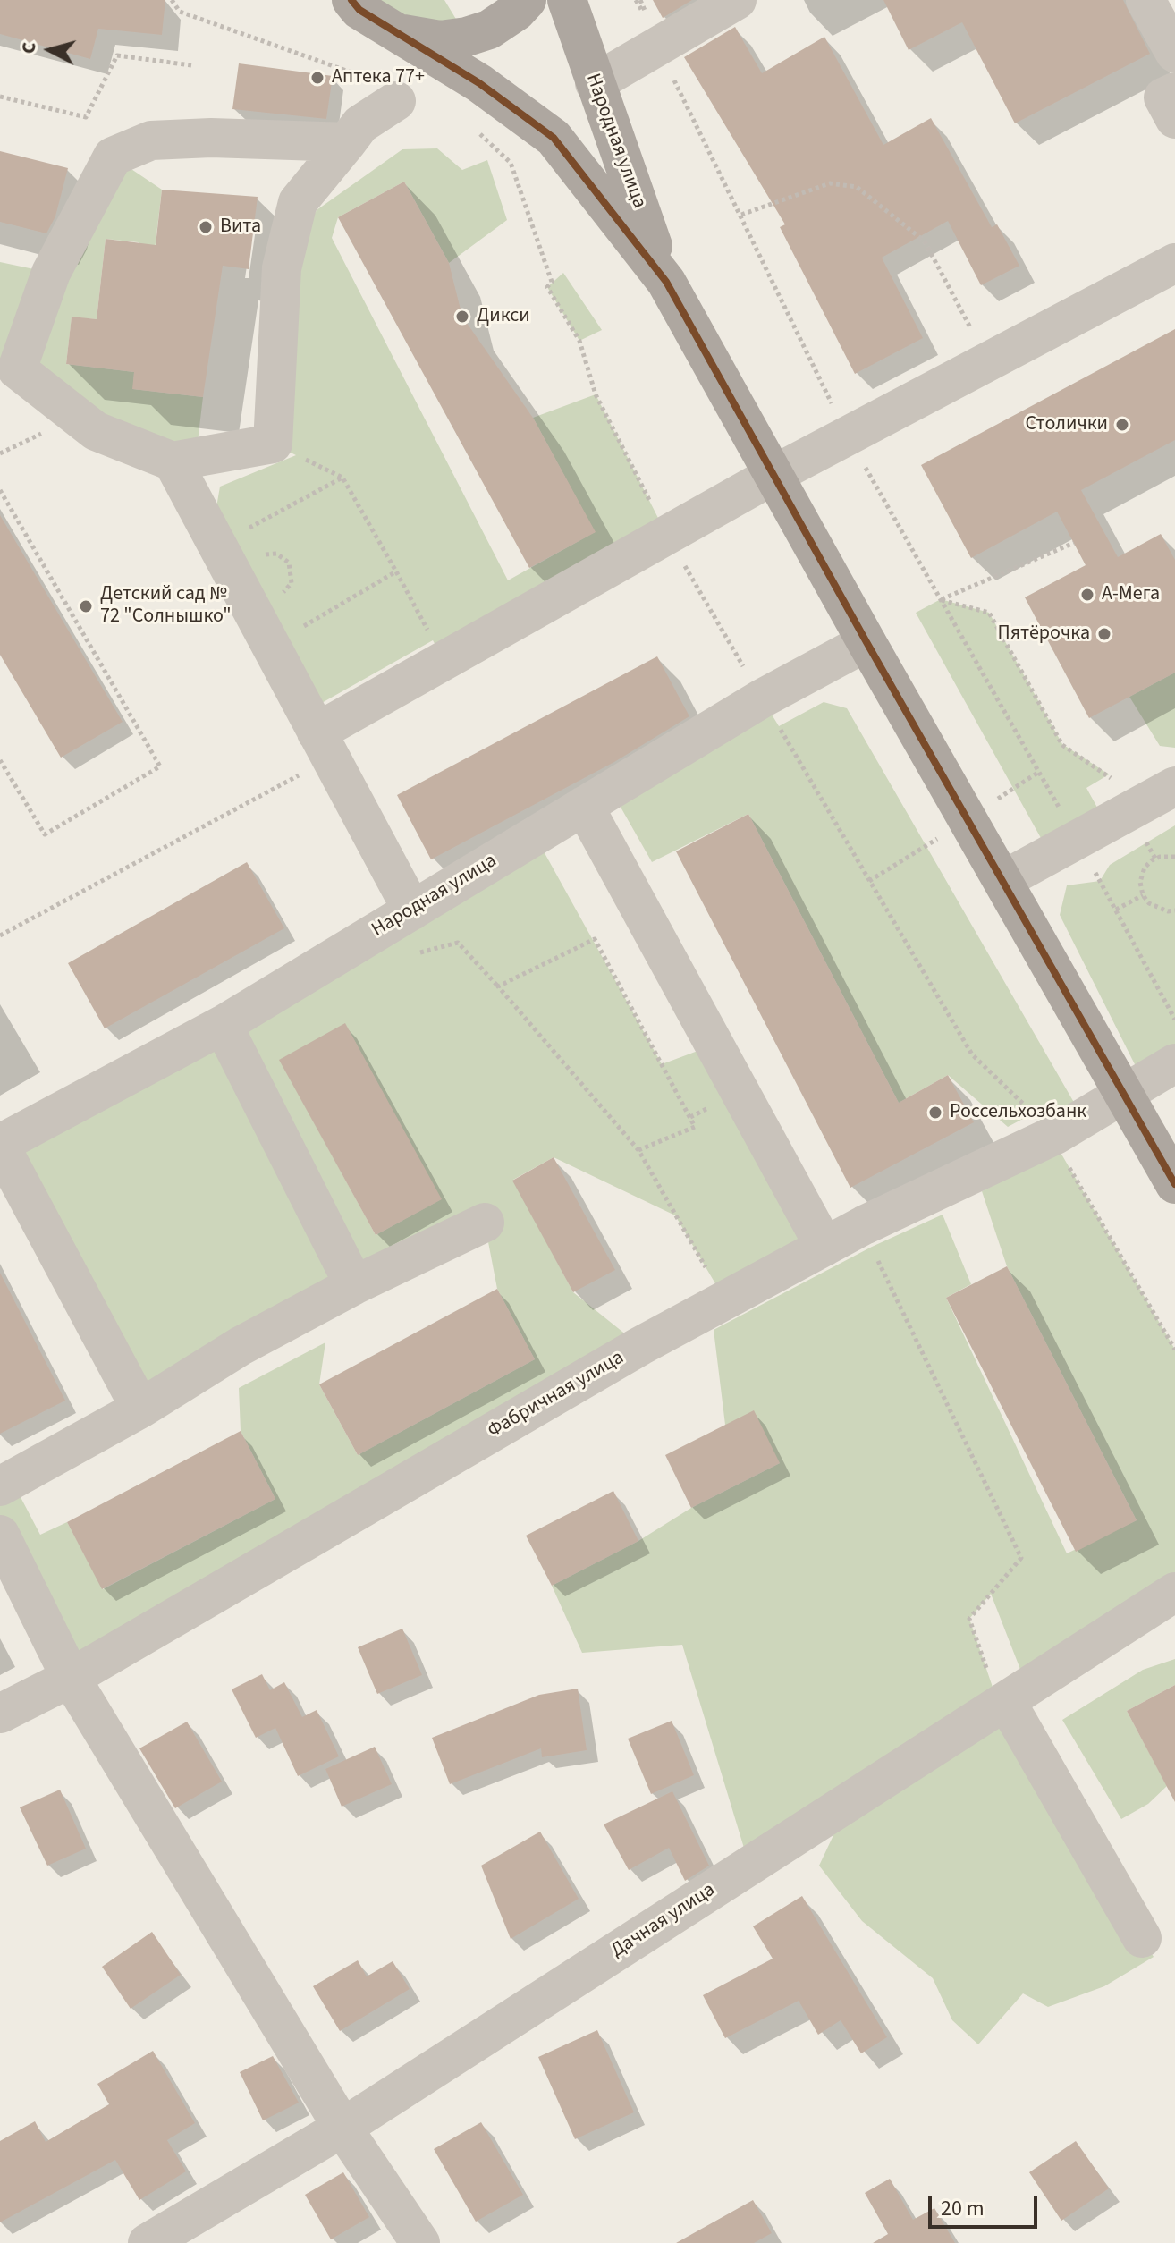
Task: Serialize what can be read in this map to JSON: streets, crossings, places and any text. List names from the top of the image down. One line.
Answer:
{"streets":{"main road":["Народная улица"],"street":["Фабричная улица","Дачная улица"]},"crossings":[["Народная улица","Фабричная улица"]],"places":["Аптека 77+","Вита","Дикси","Столички","А-Мега","Детский сад № 72 \"Солнышко\"","Пятёрочка","Россельхозбанк"],"scale_bar":"20 m","north":"left"}
